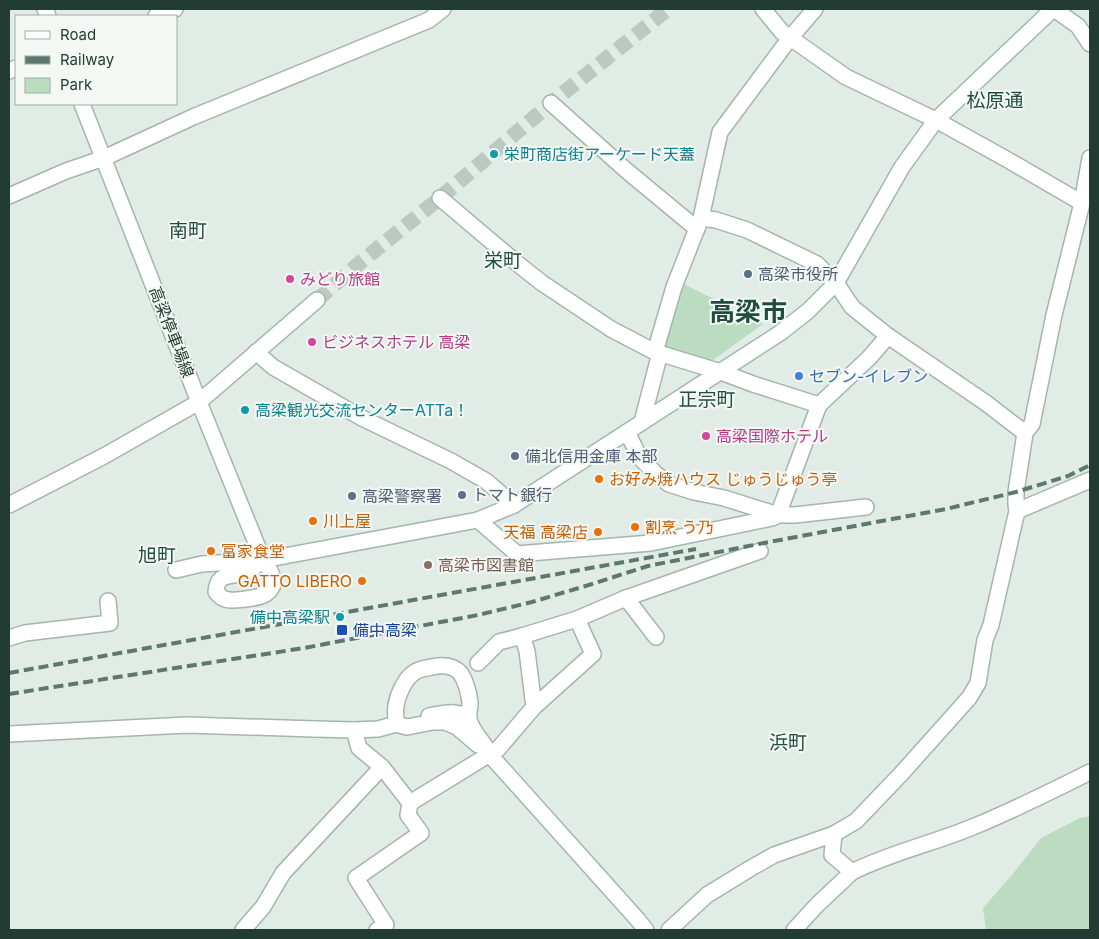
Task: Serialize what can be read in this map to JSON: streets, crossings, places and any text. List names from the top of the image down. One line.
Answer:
{"streets":{"street":["高梁停車場線"]},"districts":["松原通","南町","栄町","高梁市","正宗町","旭町","浜町"],"places":{"other":["栄町商店街アーケード天蓋","高梁市役所","みどり旅館","ビジネスホテル 高梁","セブン-イレブン","高梁観光交流センターATTa！","高梁国際ホテル","備北信用金庫 本部","お好み焼ハウス じゅうじゅう亭","トマト銀行","高梁警察署","川上屋","割烹 う乃","天福 高梁店","富家食堂","高梁市図書館","GATTO LIBERO","備中高梁駅"],"transit":["備中高梁"]},"legend":["Road","Railway","Park"]}
